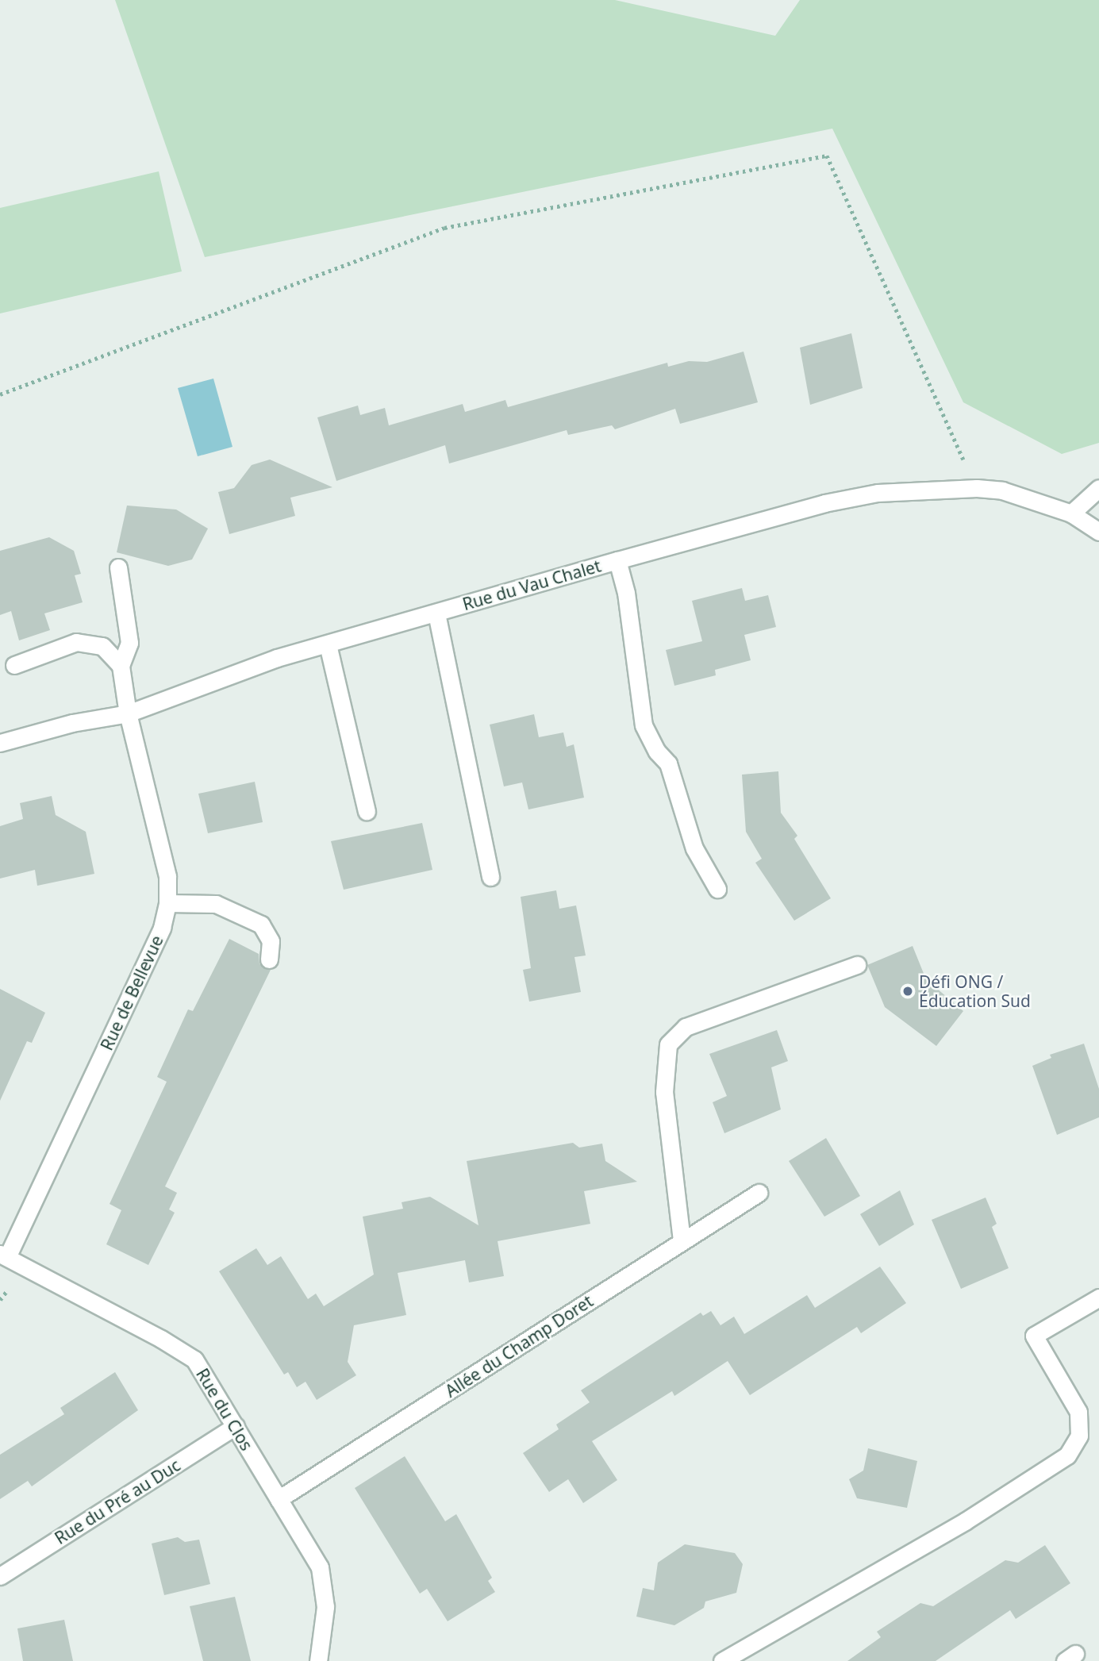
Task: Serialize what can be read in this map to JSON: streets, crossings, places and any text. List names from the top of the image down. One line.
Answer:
{"streets":{"street":["Rue du Vau Chalet","Rue de Bellevue","Allée du Champ Doret","Rue du Clos","Rue du Pré au Duc"]},"crossings":[["Rue du Vau Chalet","Rue de Bellevue"],["Rue de Bellevue","Rue du Clos"],["Allée du Champ Doret","Rue du Clos"],["Rue du Clos","Rue du Pré au Duc"]],"places":["Défi ONG / Éducation Sud"]}
